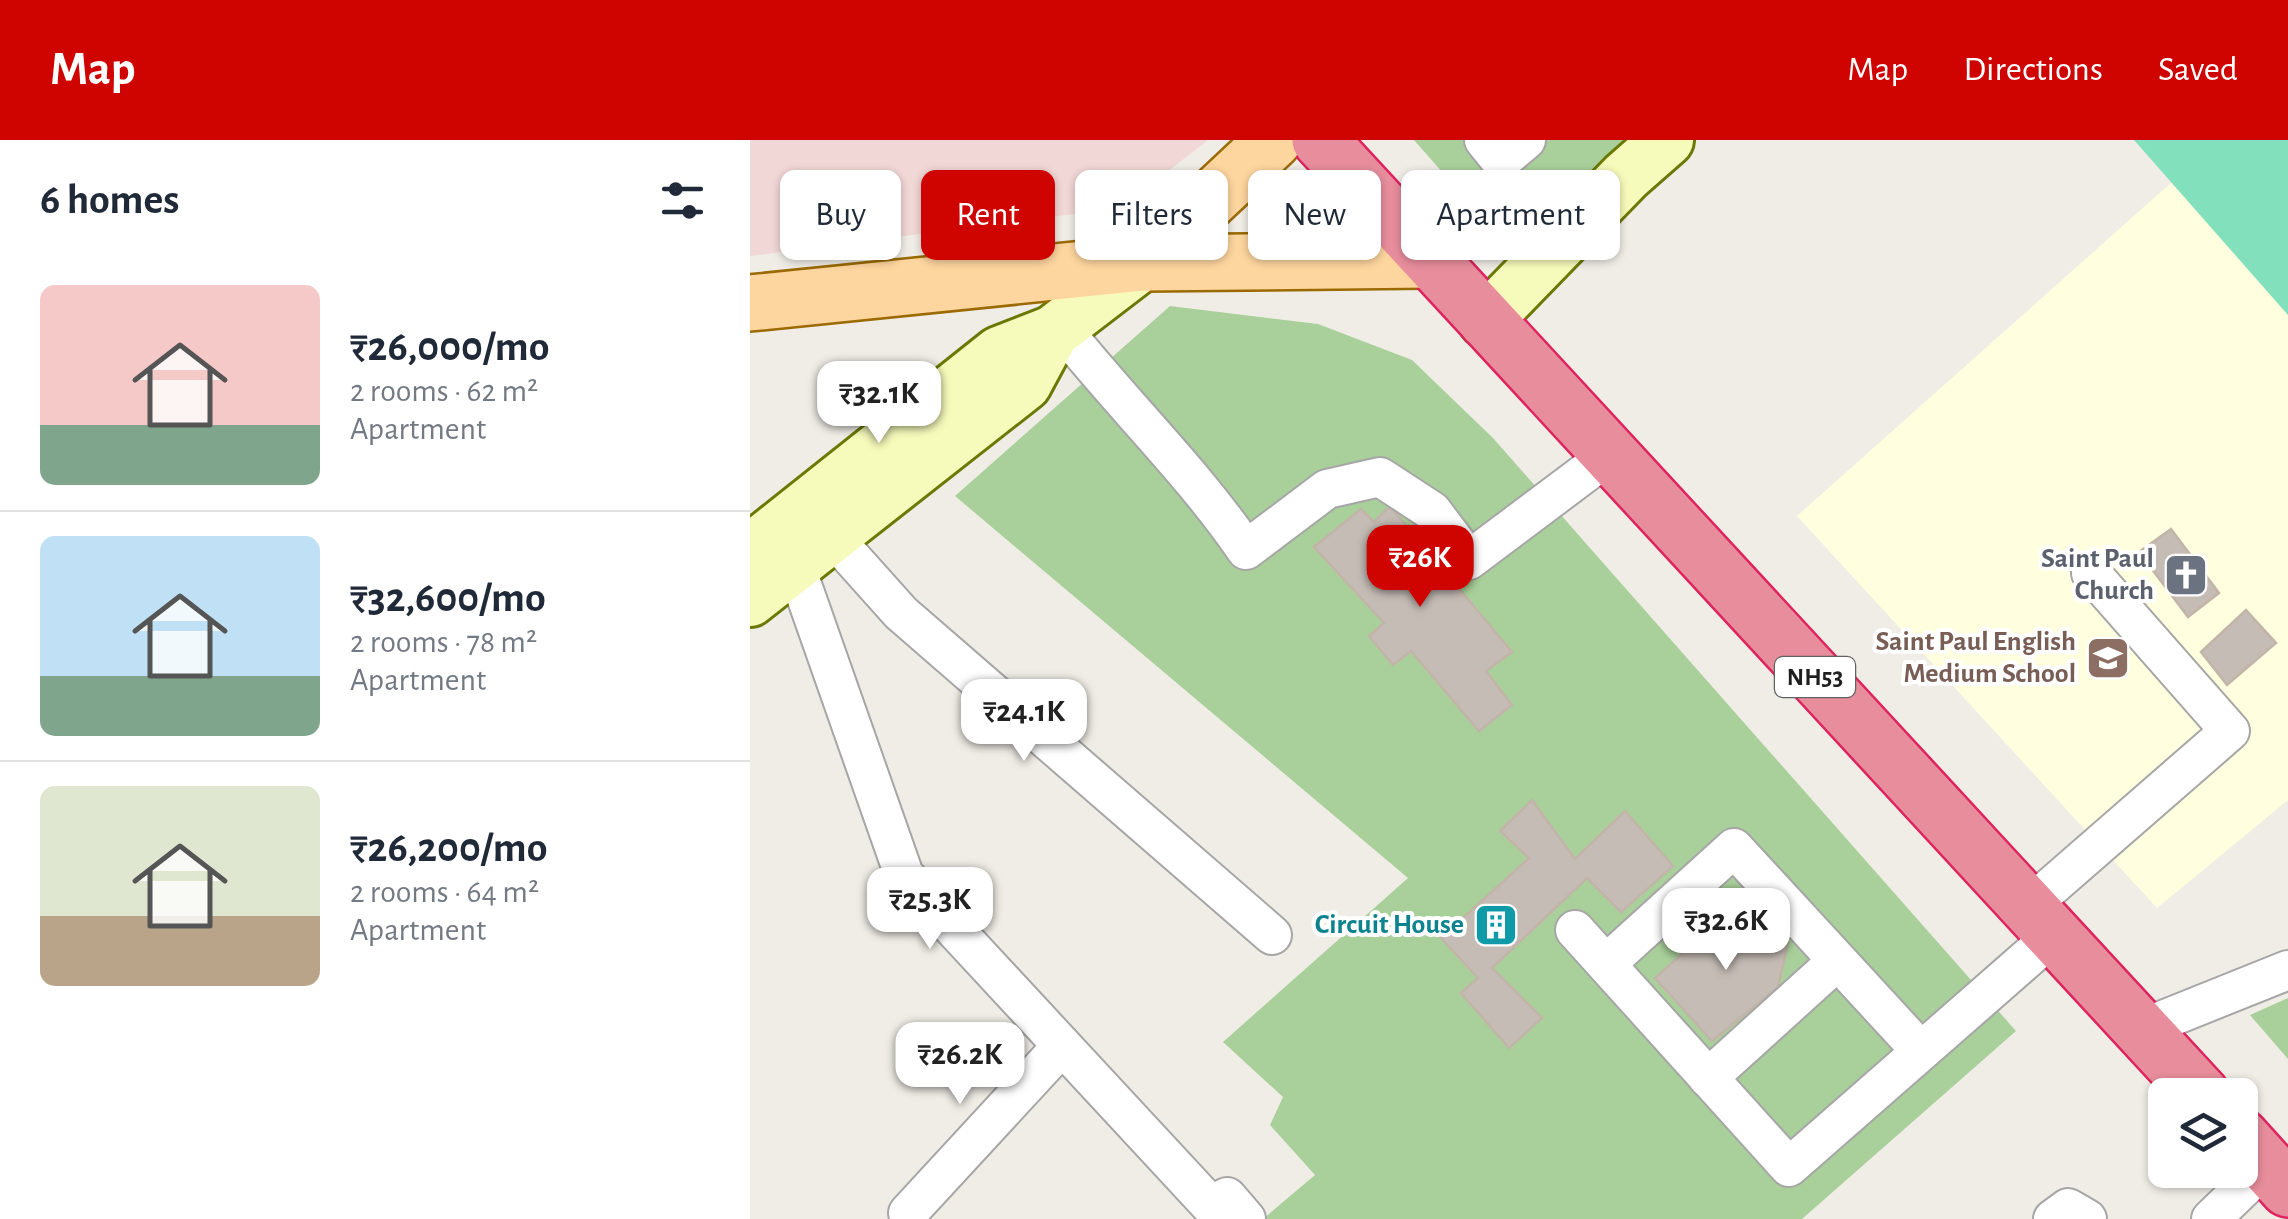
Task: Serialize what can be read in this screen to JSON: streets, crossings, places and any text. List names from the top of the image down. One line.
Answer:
{"streets":{"highway":["NH53"]},"places":{"church":["Saint Paul Church"],"school or university":["Saint Paul English Medium School"],"building":["Circuit House"]},"page":{"header":"Map","nav":["Map","Directions","Saved"],"heading":"6 homes","chip":["Buy","Rent","Filters","New","Apartment"],"list":[{"name":"₹26,000/mo","note":"2 rooms · 62 m² · Apartment"},{"name":"₹32,600/mo","note":"2 rooms · 78 m² · Apartment"},{"name":"₹26,200/mo","note":"2 rooms · 64 m² · Apartment"}],"price":["₹32.1K","₹26K","₹24.1K","₹25.3K","₹32.6K","₹26.2K"]}}
